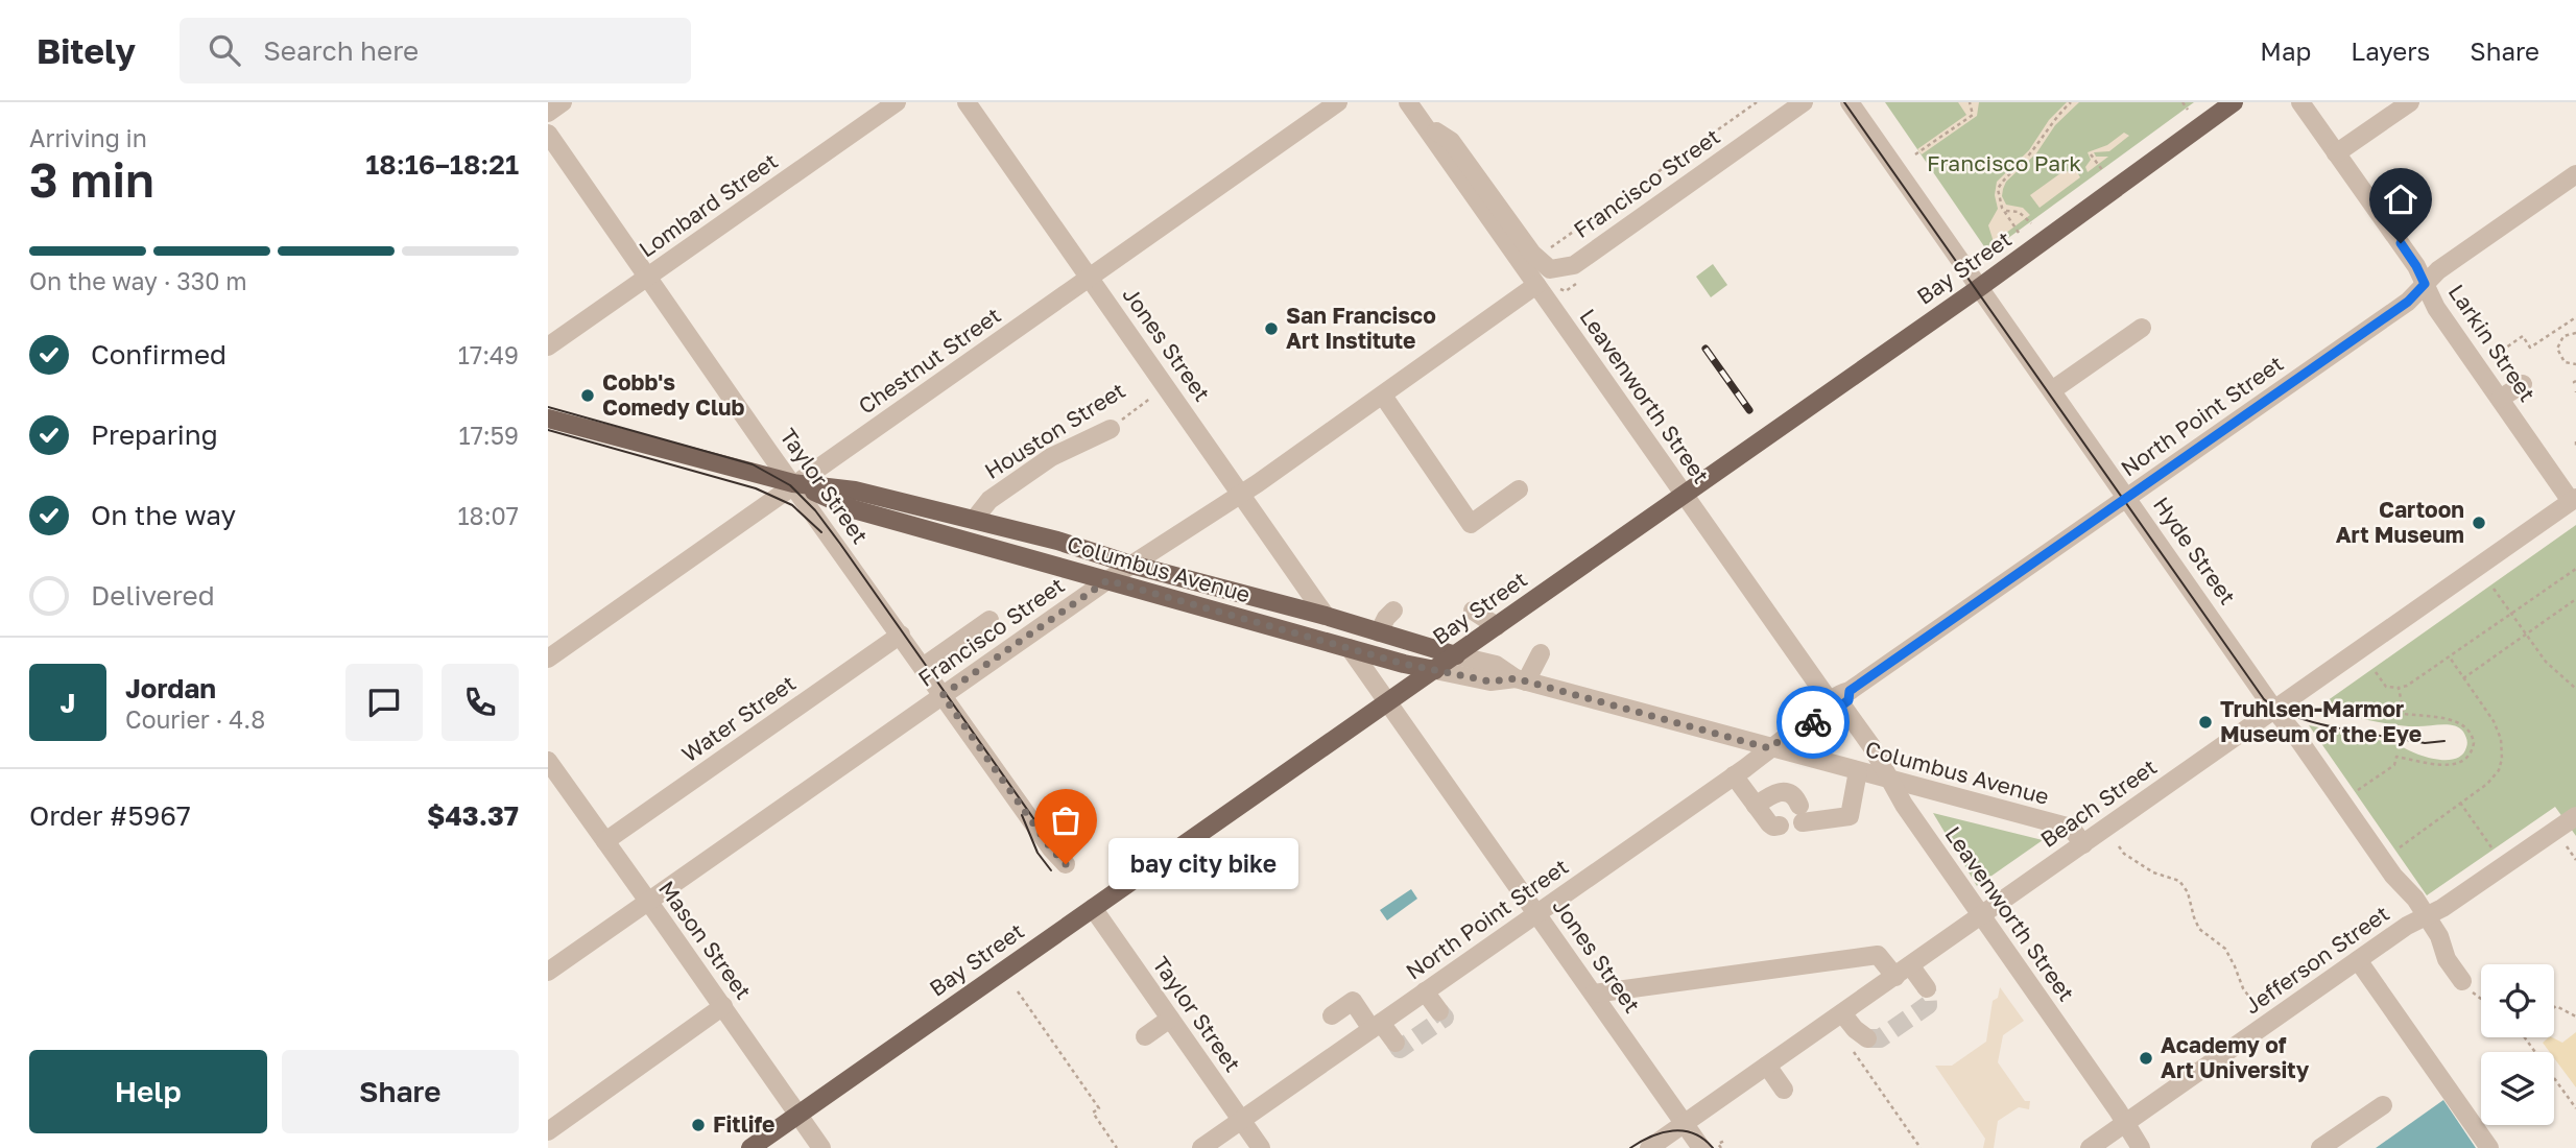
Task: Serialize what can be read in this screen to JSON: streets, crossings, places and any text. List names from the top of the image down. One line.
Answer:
{"streets":{"main road":["Bay Street","Columbus Avenue"],"street":["Francisco Street","Lombard Street","Larkin Street","Jones Street","Chestnut Street","Leavenworth Street","North Point Street","Houston Street","Taylor Street","Hyde Street","Water Street","Beach Street","Mason Street","Jefferson Street"]},"crossings":[["Francisco Street","Jones Street"],["Francisco Street","Leavenworth Street"],["Francisco Street","Taylor Street"],["Francisco Street","Columbus Avenue"],["Francisco Street","Mason Street"],["Lombard Street","Taylor Street"],["Bay Street","Jones Street"],["Bay Street","Leavenworth Street"],["Bay Street","Taylor Street"],["Bay Street","Hyde Street"],["Bay Street","Columbus Avenue"],["Bay Street","Mason Street"],["Larkin Street","North Point Street"],["Larkin Street","Beach Street"],["Jones Street","Chestnut Street"],["Jones Street","North Point Street"],["Jones Street","Houston Street"],["Jones Street","Columbus Avenue"],["Jones Street","Beach Street"],["Chestnut Street","Taylor Street"],["Chestnut Street","Columbus Avenue"],["Leavenworth Street","North Point Street"],["Leavenworth Street","Columbus Avenue"],["Leavenworth Street","Beach Street"],["Leavenworth Street","Jefferson Street"],["North Point Street","Taylor Street"],["North Point Street","Hyde Street"],["North Point Street","Columbus Avenue"],["Houston Street","Columbus Avenue"],["Taylor Street","Columbus Avenue"],["Taylor Street","Water Street"],["Hyde Street","Beach Street"],["Hyde Street","Jefferson Street"],["Columbus Avenue","Beach Street"],["Water Street","Mason Street"]],"parks":["Francisco Park"],"places":["San Francisco Art Institute","Cobb's Comedy Club","Cartoon Art Museum","Truhlsen-Marmor Museum of the Eye","bay city bike","Academy of Art University","Fitlife"],"page":{"header":"Bitely","search":"Search here","nav":["Map","Layers","Share"],"heading":["3 min","Arriving in","18:16–18:21"],"panel":["Jordan","Courier · 4.8","Order #5967","$43.37"],"bar":"On the way · 330 m","list":[["Confirmed","17:49"],["Preparing","17:59"],["On the way","18:07"],"Delivered"],"round":"J","bubble":"bay city bike","buttons":["Help","Share"]}}
